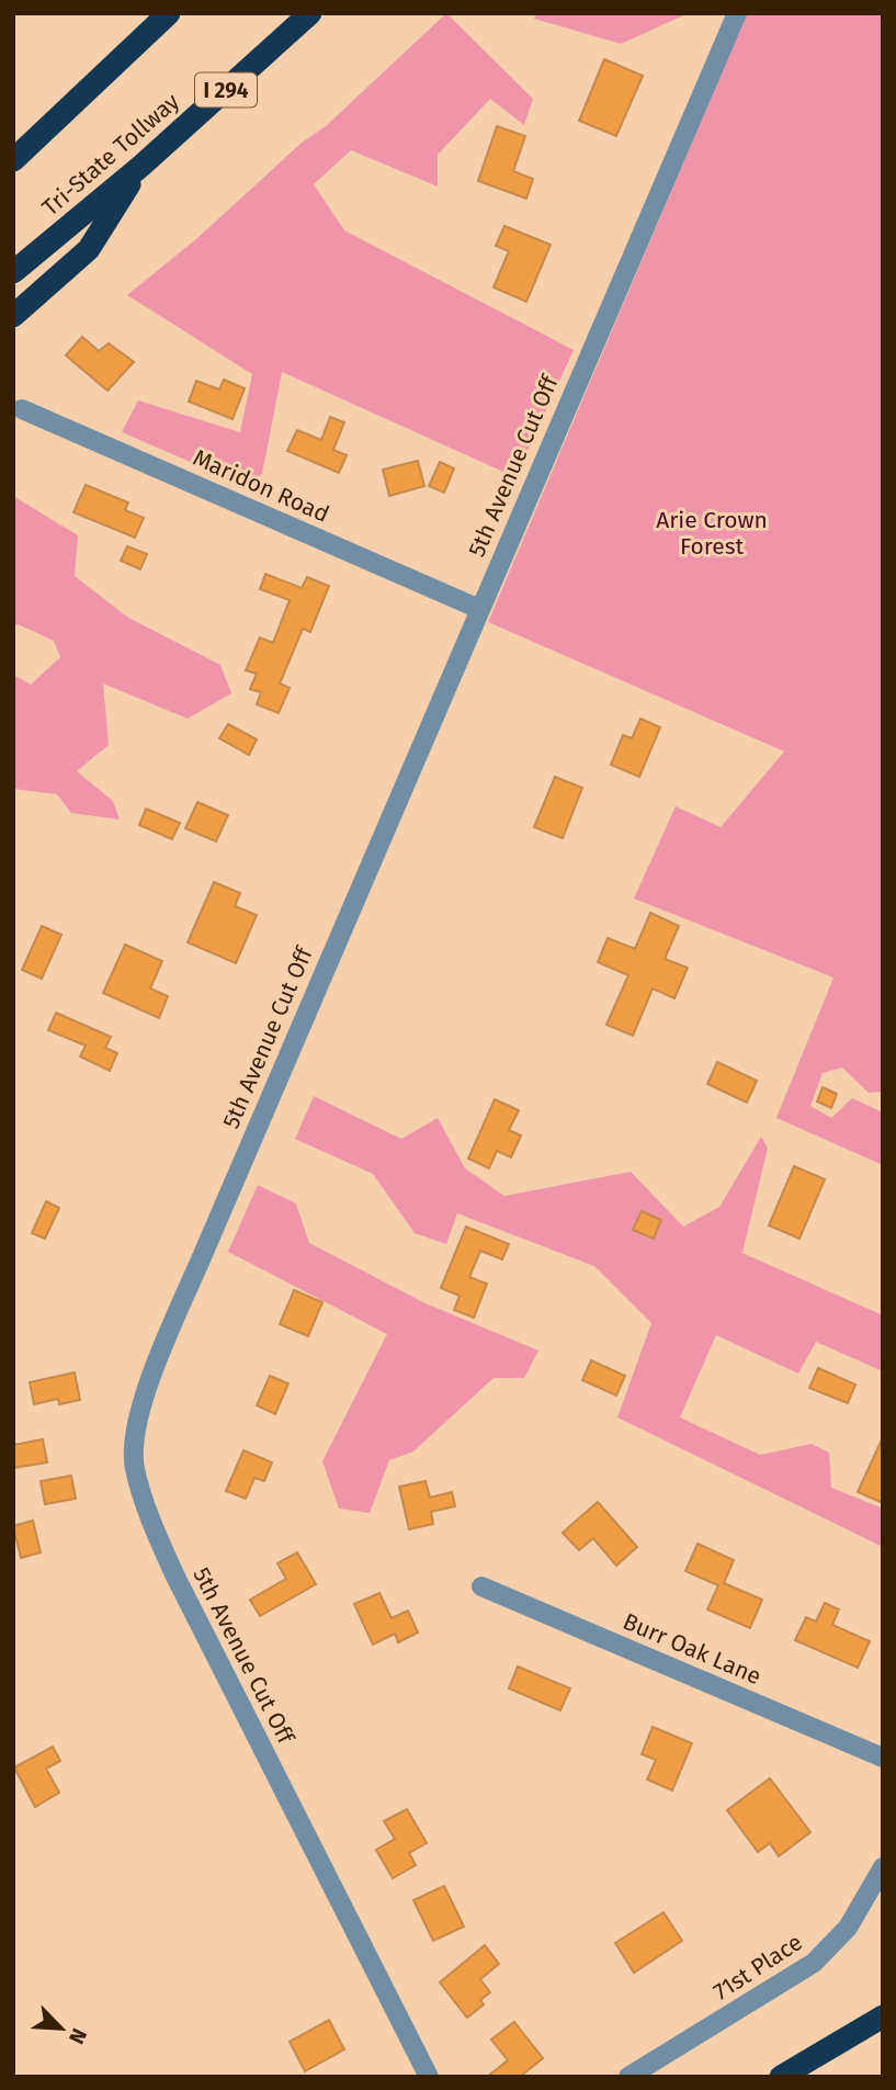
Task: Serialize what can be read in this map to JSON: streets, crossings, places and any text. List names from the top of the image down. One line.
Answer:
{"streets":{"highway":["I 294","Tri-State Tollway"],"street":["5th Avenue Cut Off","Maridon Road","Burr Oak Lane","71st Place"]},"crossings":[["5th Avenue Cut Off","Maridon Road"]],"parks":["Arie Crown Forest"],"north":"bottom right"}
